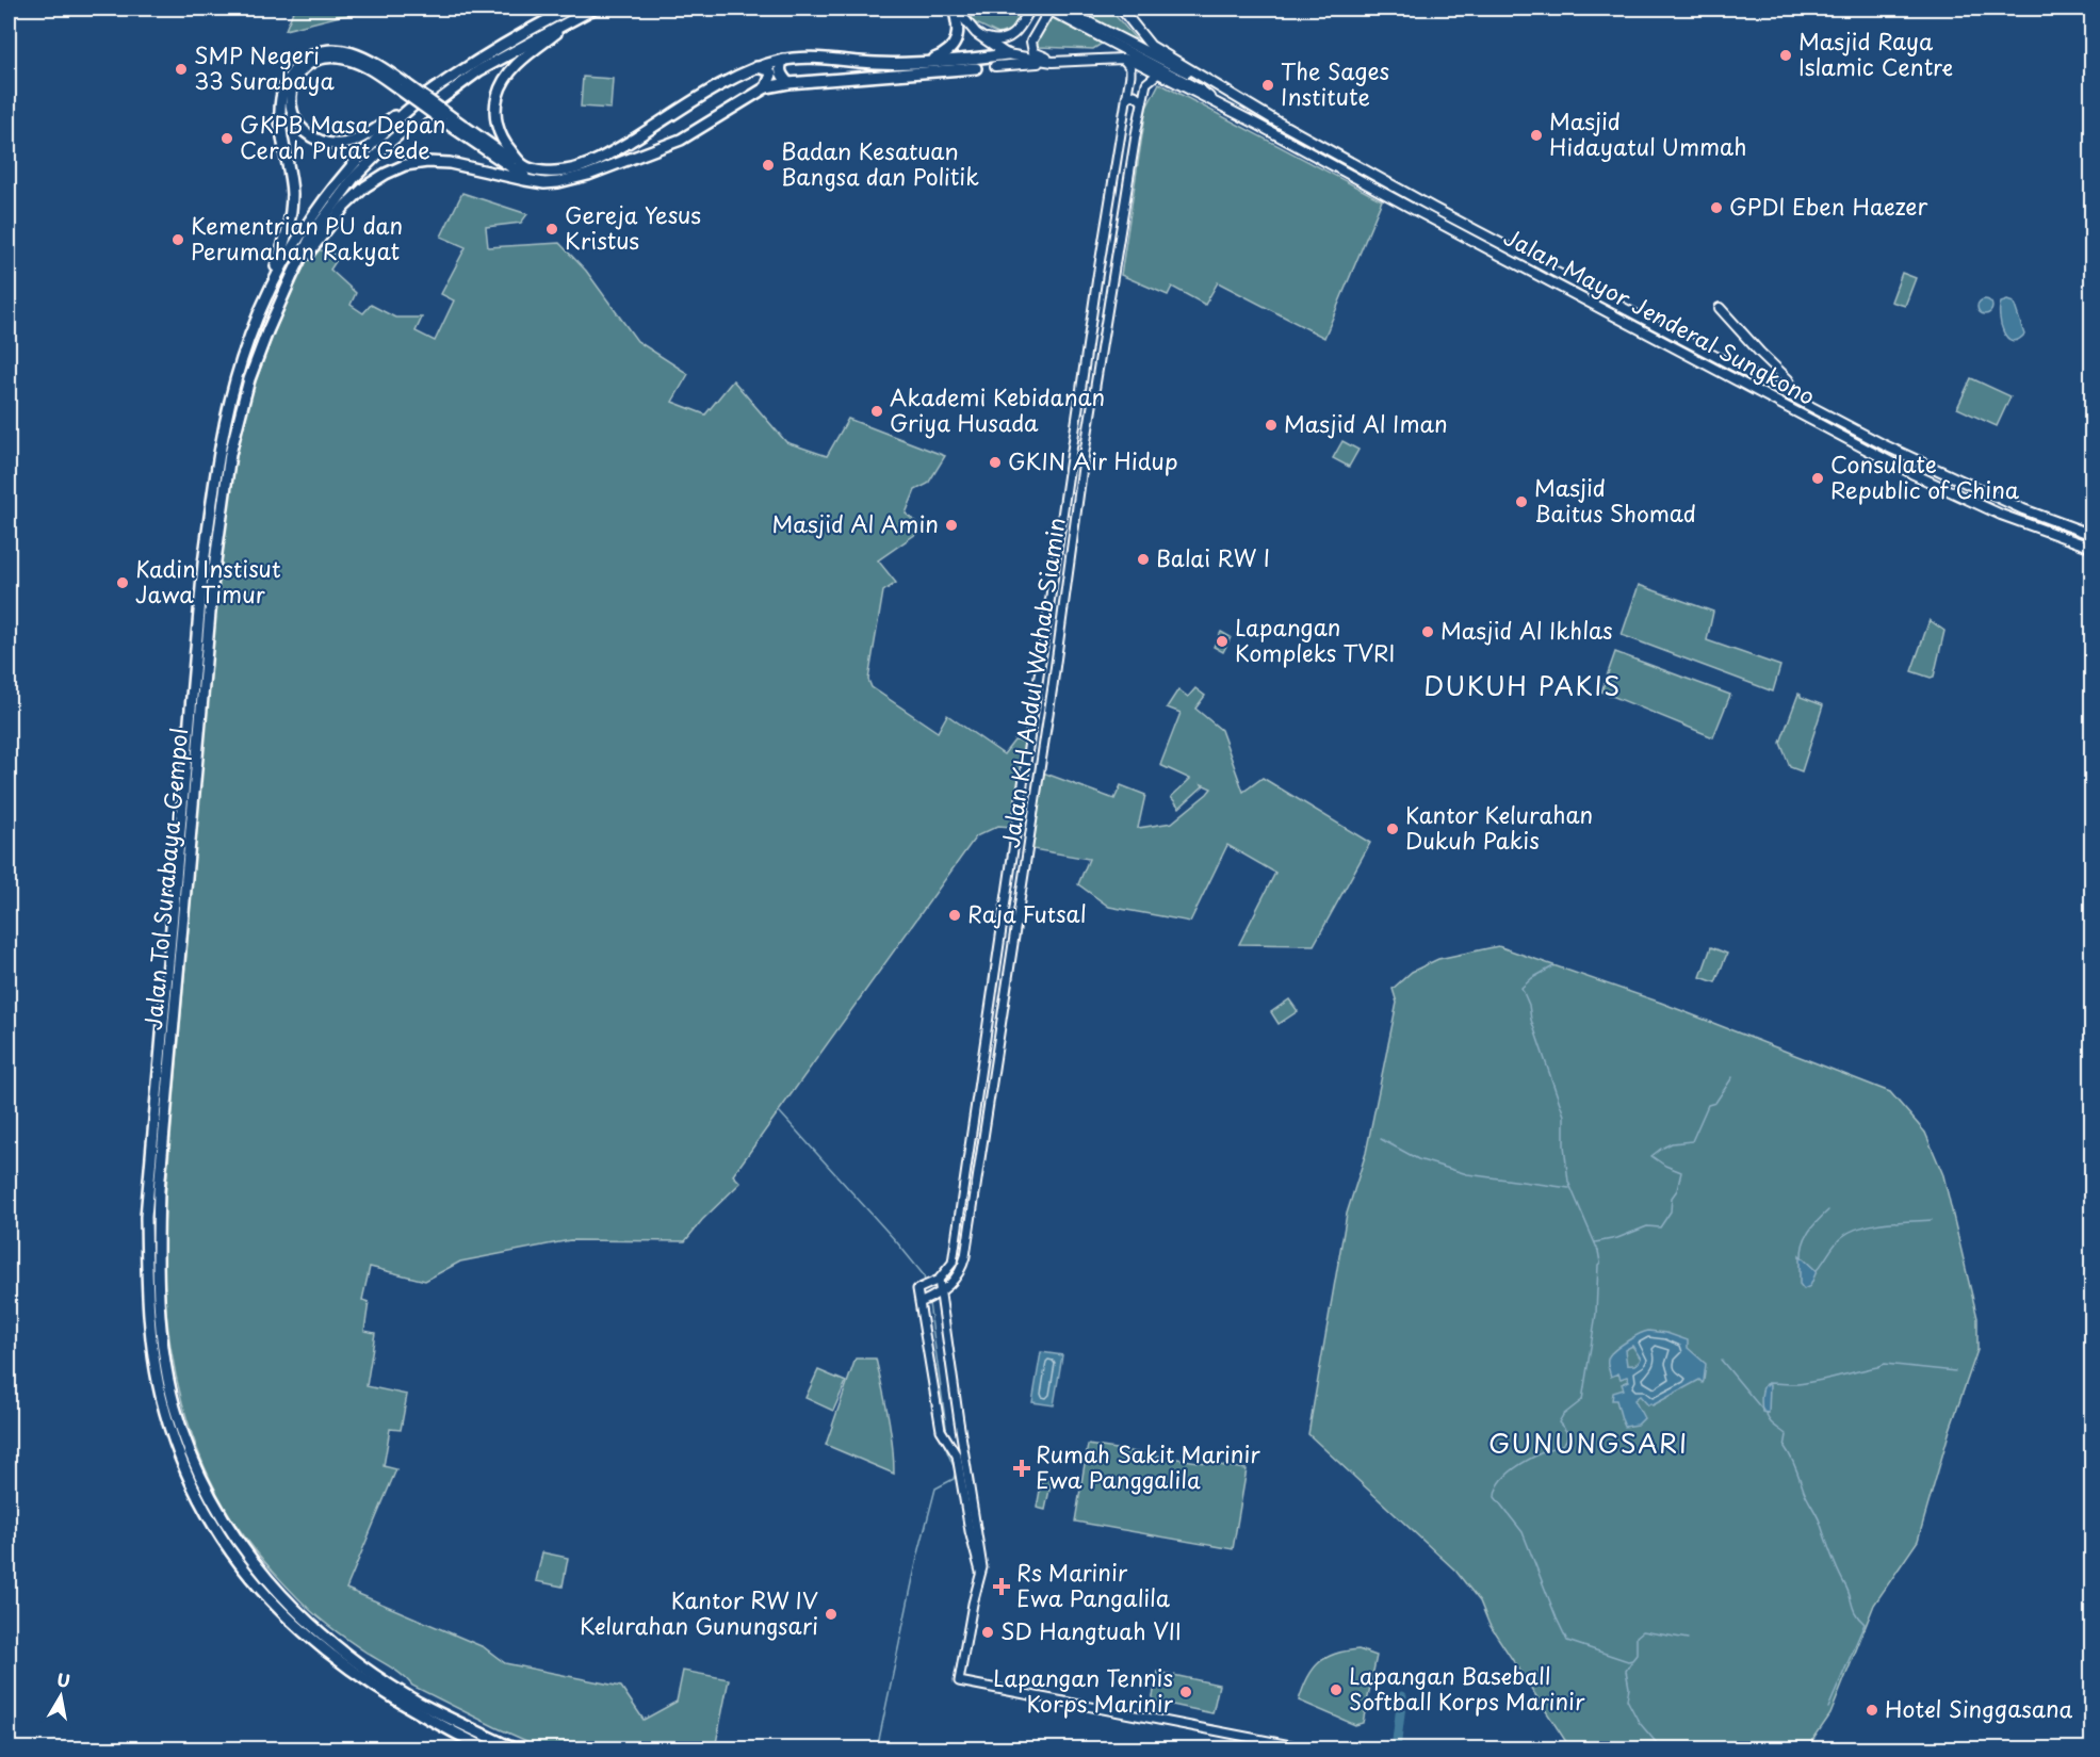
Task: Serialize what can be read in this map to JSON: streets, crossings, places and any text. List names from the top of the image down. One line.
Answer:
{"streets":{"highway":["Jalan Tol Surabaya–Gempol"],"main road":["Jalan Mayor Jenderal Sungkono","Jalan KH Abdul Wahab Siamin"]},"districts":["DUKUH PAKIS","GUNUNGSARI"],"places":{"other":["Masjid Raya Islamic Centre","SMP Negeri 33 Surabaya","The Sages Institute","Masjid Hidayatul Ummah","GKPB Masa Depan Cerah Putat Gede","Badan Kesatuan Bangsa dan Politik","GPDI Eben Haezer","Gereja Yesus Kristus","Kementrian PU dan Perumahan Rakyat","Akademi Kebidanan Griya Husada","Masjid Al Iman","GKIN Air Hidup","Consulate Republic of China","Masjid Baitus Shomad","Masjid Al Amin","Balai RW I","Kadin Instisut Jawa Timur","Masjid Al Ikhlas","Lapangan Kompleks TVRI","Kantor Kelurahan Dukuh Pakis","Raja Futsal","Kantor RW IV Kelurahan Gunungsari","SD Hangtuah VII","Lapangan Baseball Softball Korps Marinir","Lapangan Tennis Korps Marinir","Hotel Singgasana"],"health":["Rumah Sakit Marinir Ewa Panggalila","Rs Marinir Ewa Pangalila"]},"north":"top"}
